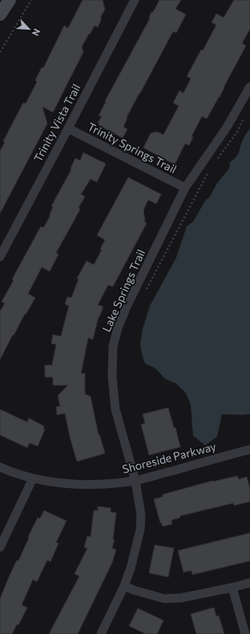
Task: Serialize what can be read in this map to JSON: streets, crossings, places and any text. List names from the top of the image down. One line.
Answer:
{"streets":{"street":["Trinity Vista Trail","Trinity Springs Trail","Lake Springs Trail","Shoreside Parkway"]},"crossings":[["Trinity Vista Trail","Trinity Springs Trail"],["Trinity Springs Trail","Lake Springs Trail"],["Lake Springs Trail","Shoreside Parkway"]],"north":"bottom right"}
